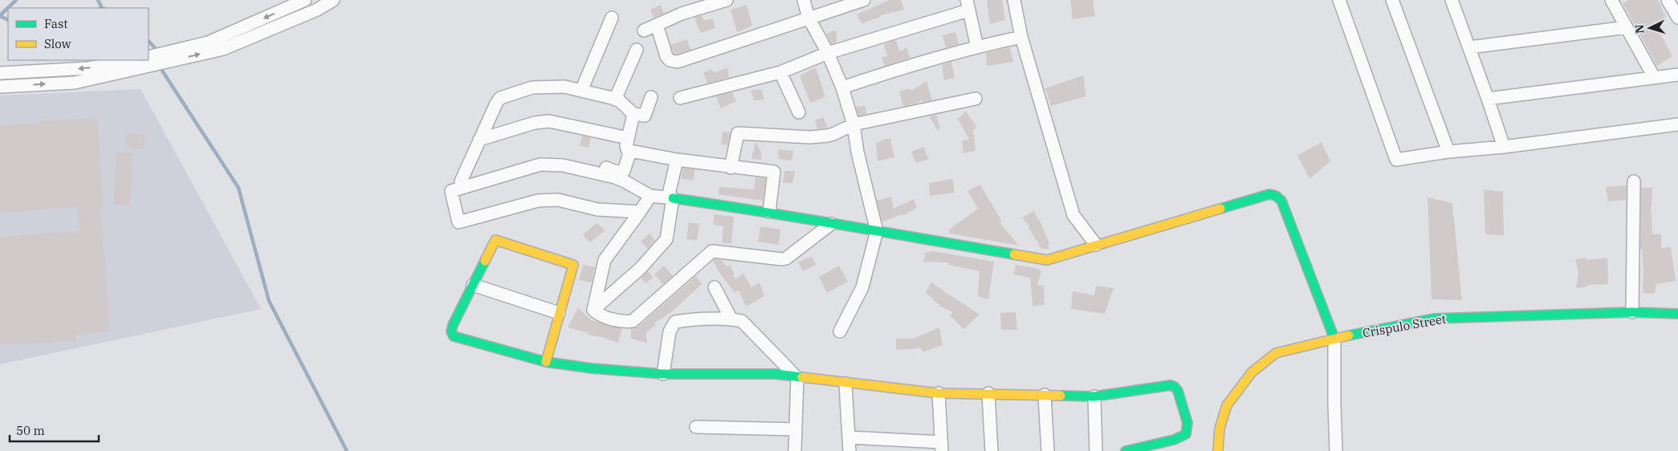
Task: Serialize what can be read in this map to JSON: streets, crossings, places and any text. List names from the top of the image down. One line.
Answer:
{"streets":{"street":["Crispulo Street"]},"legend":["Fast","Slow"],"scale_bar":"50 m","north":"left"}
